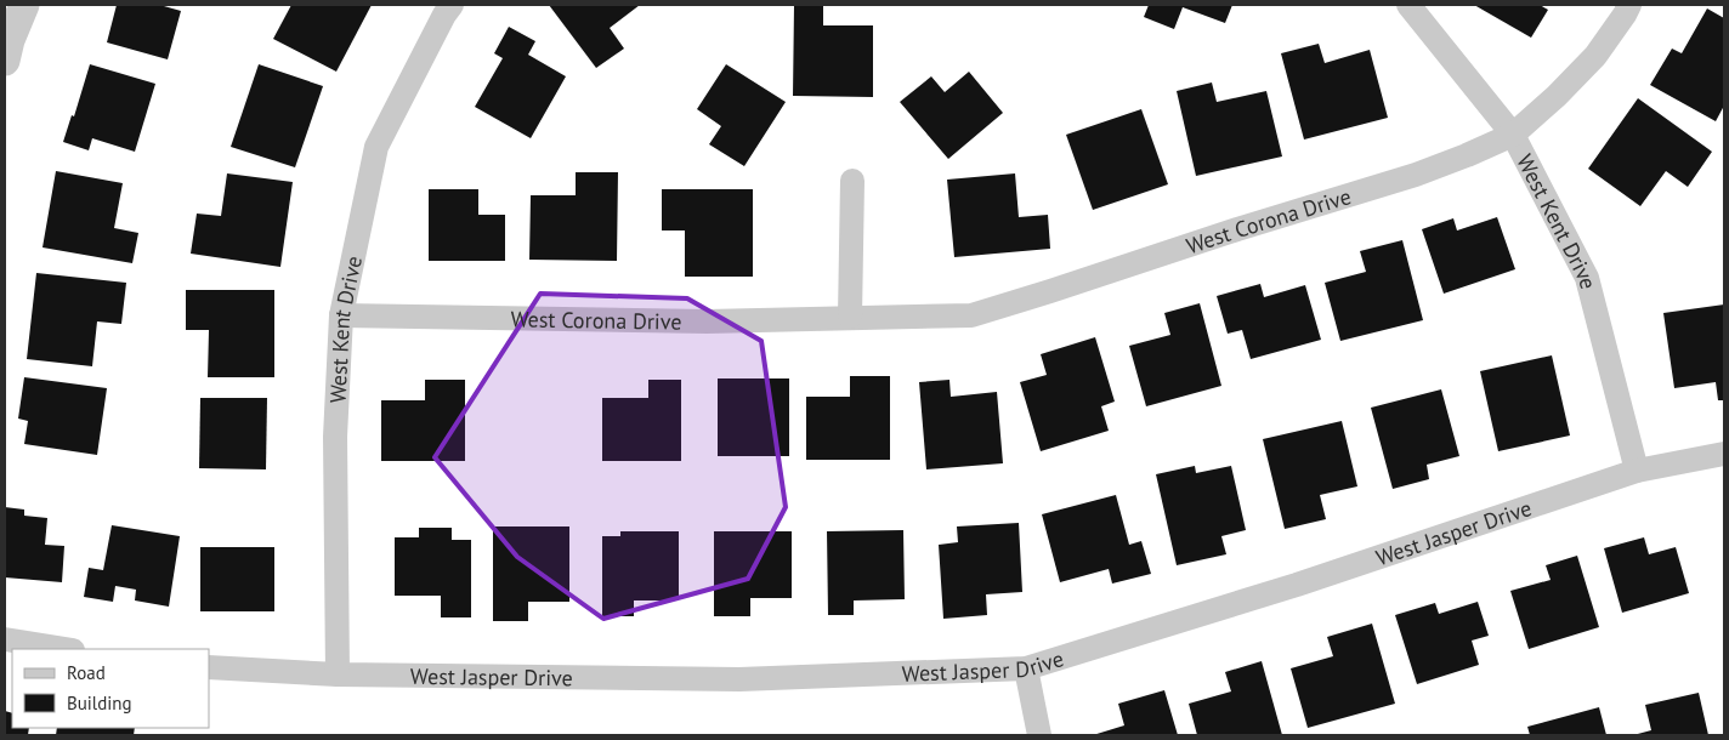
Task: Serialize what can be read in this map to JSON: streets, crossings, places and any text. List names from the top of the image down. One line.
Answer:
{"streets":{"street":["West Corona Drive","West Kent Drive","West Jasper Drive"]},"crossings":[["West Corona Drive","West Kent Drive"],["West Kent Drive","West Jasper Drive"]],"legend":["Road","Building"]}
